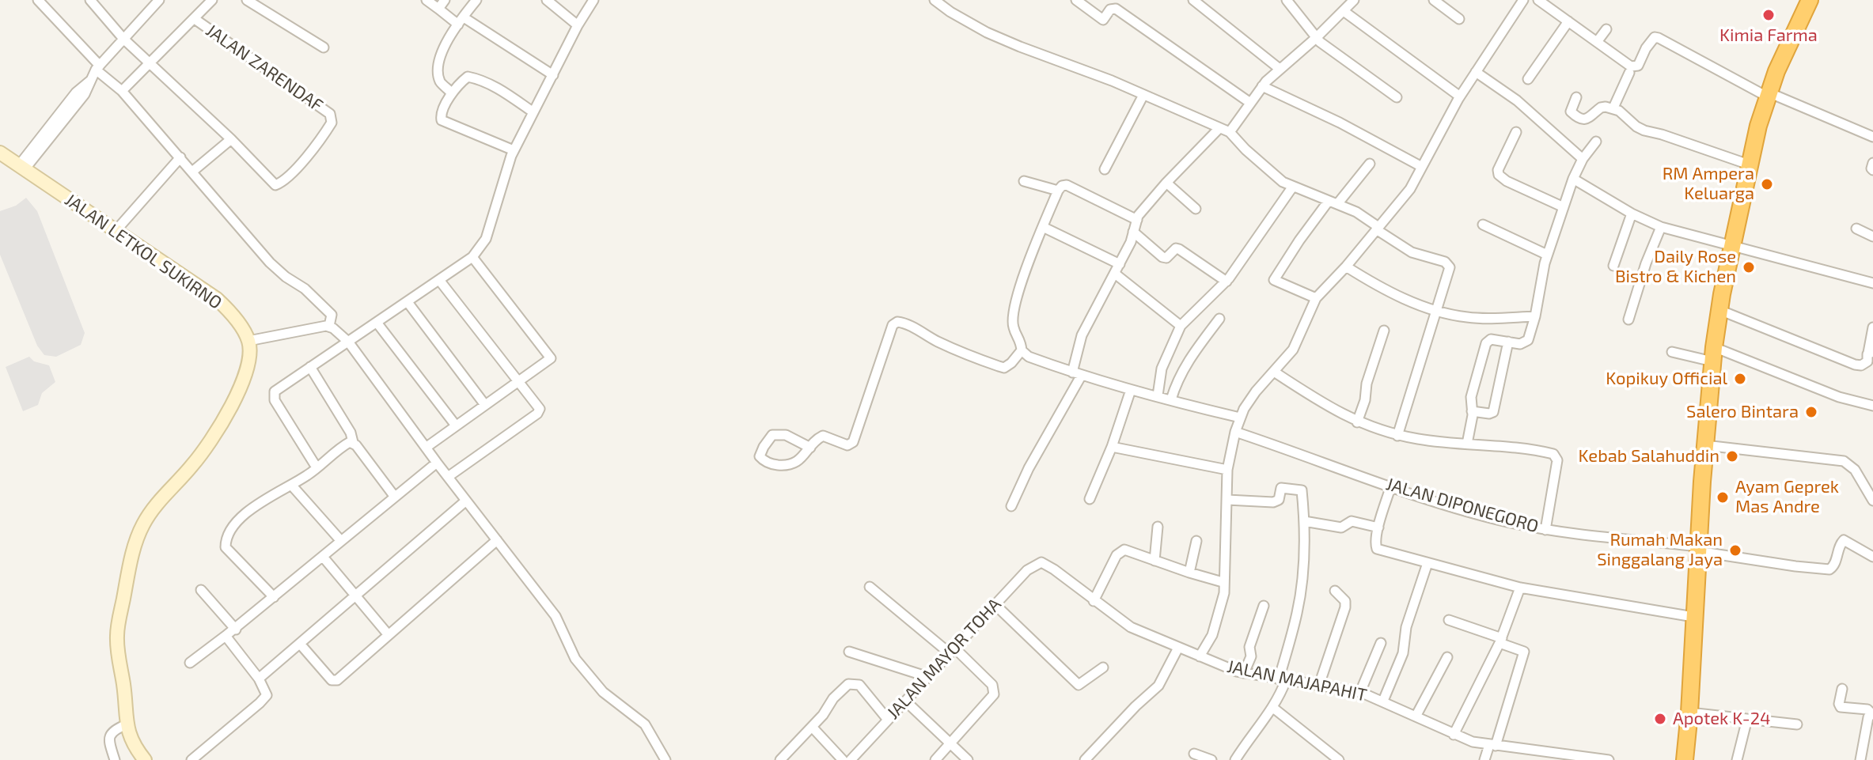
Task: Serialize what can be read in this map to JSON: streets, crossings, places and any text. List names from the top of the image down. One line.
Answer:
{"streets":{"main road":["JALAN LETKOL SUKIRNO"],"street":["JALAN ZARENDAF","JALAN DIPONEGORO","JALAN MAYOR TOHA","JALAN MAJAPAHIT"]},"crossings":[["JALAN MAYOR TOHA","JALAN MAJAPAHIT"]],"places":["Kimia Farma","RM Ampera Keluarga","Daily Rose Bistro & Kichen","Kopikuy Official","Salero Bintara","Kebab Salahuddin","Ayam Geprek Mas Andre","Rumah Makan Singgalang Jaya","Apotek K-24"]}
